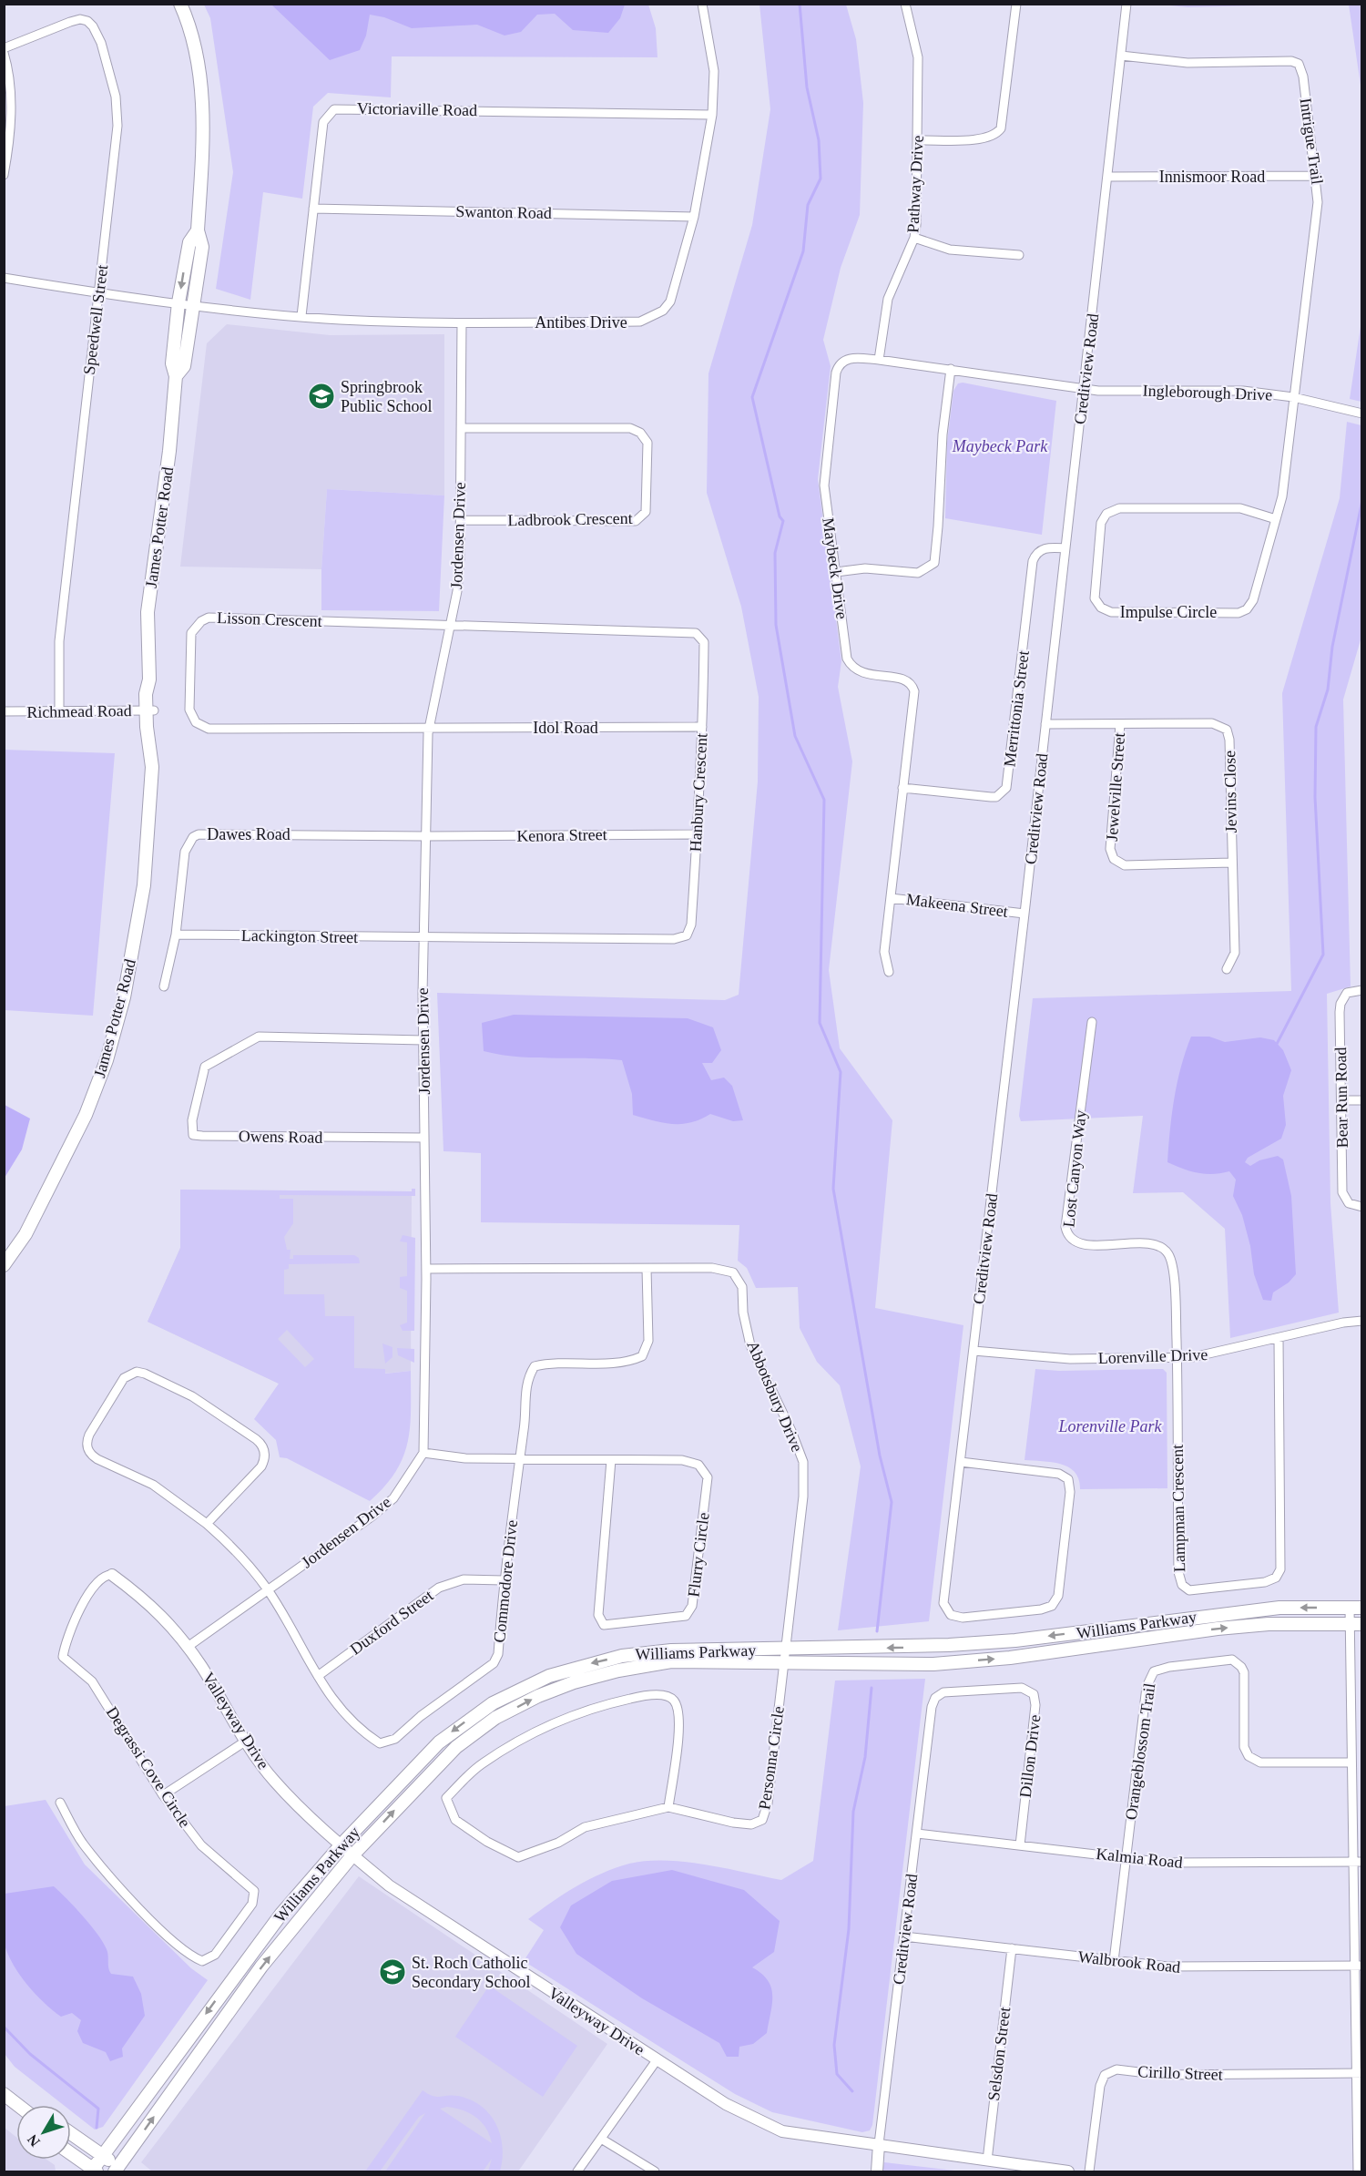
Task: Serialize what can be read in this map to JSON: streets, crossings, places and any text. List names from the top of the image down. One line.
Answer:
{"streets":{"main road":["James Potter Road","Williams Parkway"],"street":["Victoriaville Road","Intrigue Trail","Innismoor Road","Pathway Drive","Swanton Road","Speedwell Street","Antibes Drive","Creditview Road","Ingleborough Drive","Ladbrook Crescent","Jordensen Drive","Maybeck Drive","Impulse Circle","Lisson Crescent","Merrittonia Street","Richmead Road","Idol Road","Jewelville Street","Jevins Close","Hanbury Crescent","Dawes Road","Kenora Street","Makeena Street","Lackington Street","Bear Run Road","Owens Road","Lost Canyon Way","Lorenville Drive","Abbotsbury Drive","Lampman Crescent","Flurry Circle","Commodore Drive","Duxford Street","Valleyway Drive","Orangeblossom Trail","Dillon Drive","Personna Circle","Degrassi Cove Circle","Kalmia Road","Walbrook Road","Selsdon Street","Cirillo Street"]},"crossings":[["Victoriaville Road","Swanton Road"],["Victoriaville Road","Antibes Drive"],["Intrigue Trail","Innismoor Road"],["Intrigue Trail","Creditview Road"],["Intrigue Trail","Ingleborough Drive"],["Intrigue Trail","Impulse Circle"],["Innismoor Road","Creditview Road"],["Pathway Drive","Maybeck Drive"],["Swanton Road","Antibes Drive"],["Speedwell Street","Antibes Drive"],["Speedwell Street","Richmead Road"],["Antibes Drive","James Potter Road"],["Antibes Drive","Jordensen Drive"],["Creditview Road","Ingleborough Drive"],["Creditview Road","Maybeck Drive"],["Creditview Road","Merrittonia Street"],["Creditview Road","Jevins Close"],["Creditview Road","Makeena Street"],["Creditview Road","Lorenville Drive"],["Creditview Road","Valleyway Drive"],["Creditview Road","Dillon Drive"],["Creditview Road","Kalmia Road"],["Creditview Road","Walbrook Road"],["Ingleborough Drive","Maybeck Drive"],["Ingleborough Drive","Impulse Circle"],["Ladbrook Crescent","Jordensen Drive"],["James Potter Road","Richmead Road"],["Jordensen Drive","Lisson Crescent"],["Jordensen Drive","Idol Road"],["Jordensen Drive","Hanbury Crescent"],["Jordensen Drive","Dawes Road"],["Jordensen Drive","Kenora Street"],["Jordensen Drive","Lackington Street"],["Jordensen Drive","Owens Road"],["Jordensen Drive","Abbotsbury Drive"],["Jordensen Drive","Flurry Circle"],["Jordensen Drive","Commodore Drive"],["Jordensen Drive","Valleyway Drive"],["Maybeck Drive","Merrittonia Street"],["Maybeck Drive","Makeena Street"],["Lisson Crescent","Idol Road"],["Lisson Crescent","Hanbury Crescent"],["Idol Road","Hanbury Crescent"],["Jewelville Street","Jevins Close"],["Hanbury Crescent","Kenora Street"],["Hanbury Crescent","Lackington Street"],["Dawes Road","Kenora Street"],["Dawes Road","Lackington Street"],["Lost Canyon Way","Lorenville Drive"],["Lost Canyon Way","Lampman Crescent"],["Lorenville Drive","Lampman Crescent"],["Abbotsbury Drive","Commodore Drive"],["Abbotsbury Drive","Williams Parkway"],["Abbotsbury Drive","Personna Circle"],["Flurry Circle","Commodore Drive"],["Commodore Drive","Duxford Street"],["Williams Parkway","Valleyway Drive"],["Williams Parkway","Personna Circle"],["Valleyway Drive","Degrassi Cove Circle"],["Valleyway Drive","Selsdon Street"],["Orangeblossom Trail","Kalmia Road"],["Dillon Drive","Kalmia Road"],["Walbrook Road","Selsdon Street"]],"parks":["Maybeck Park","Lorenville Park"],"places":{"school or university":["Springbrook Public School","St. Roch Catholic Secondary School"]},"north":"bottom left"}
